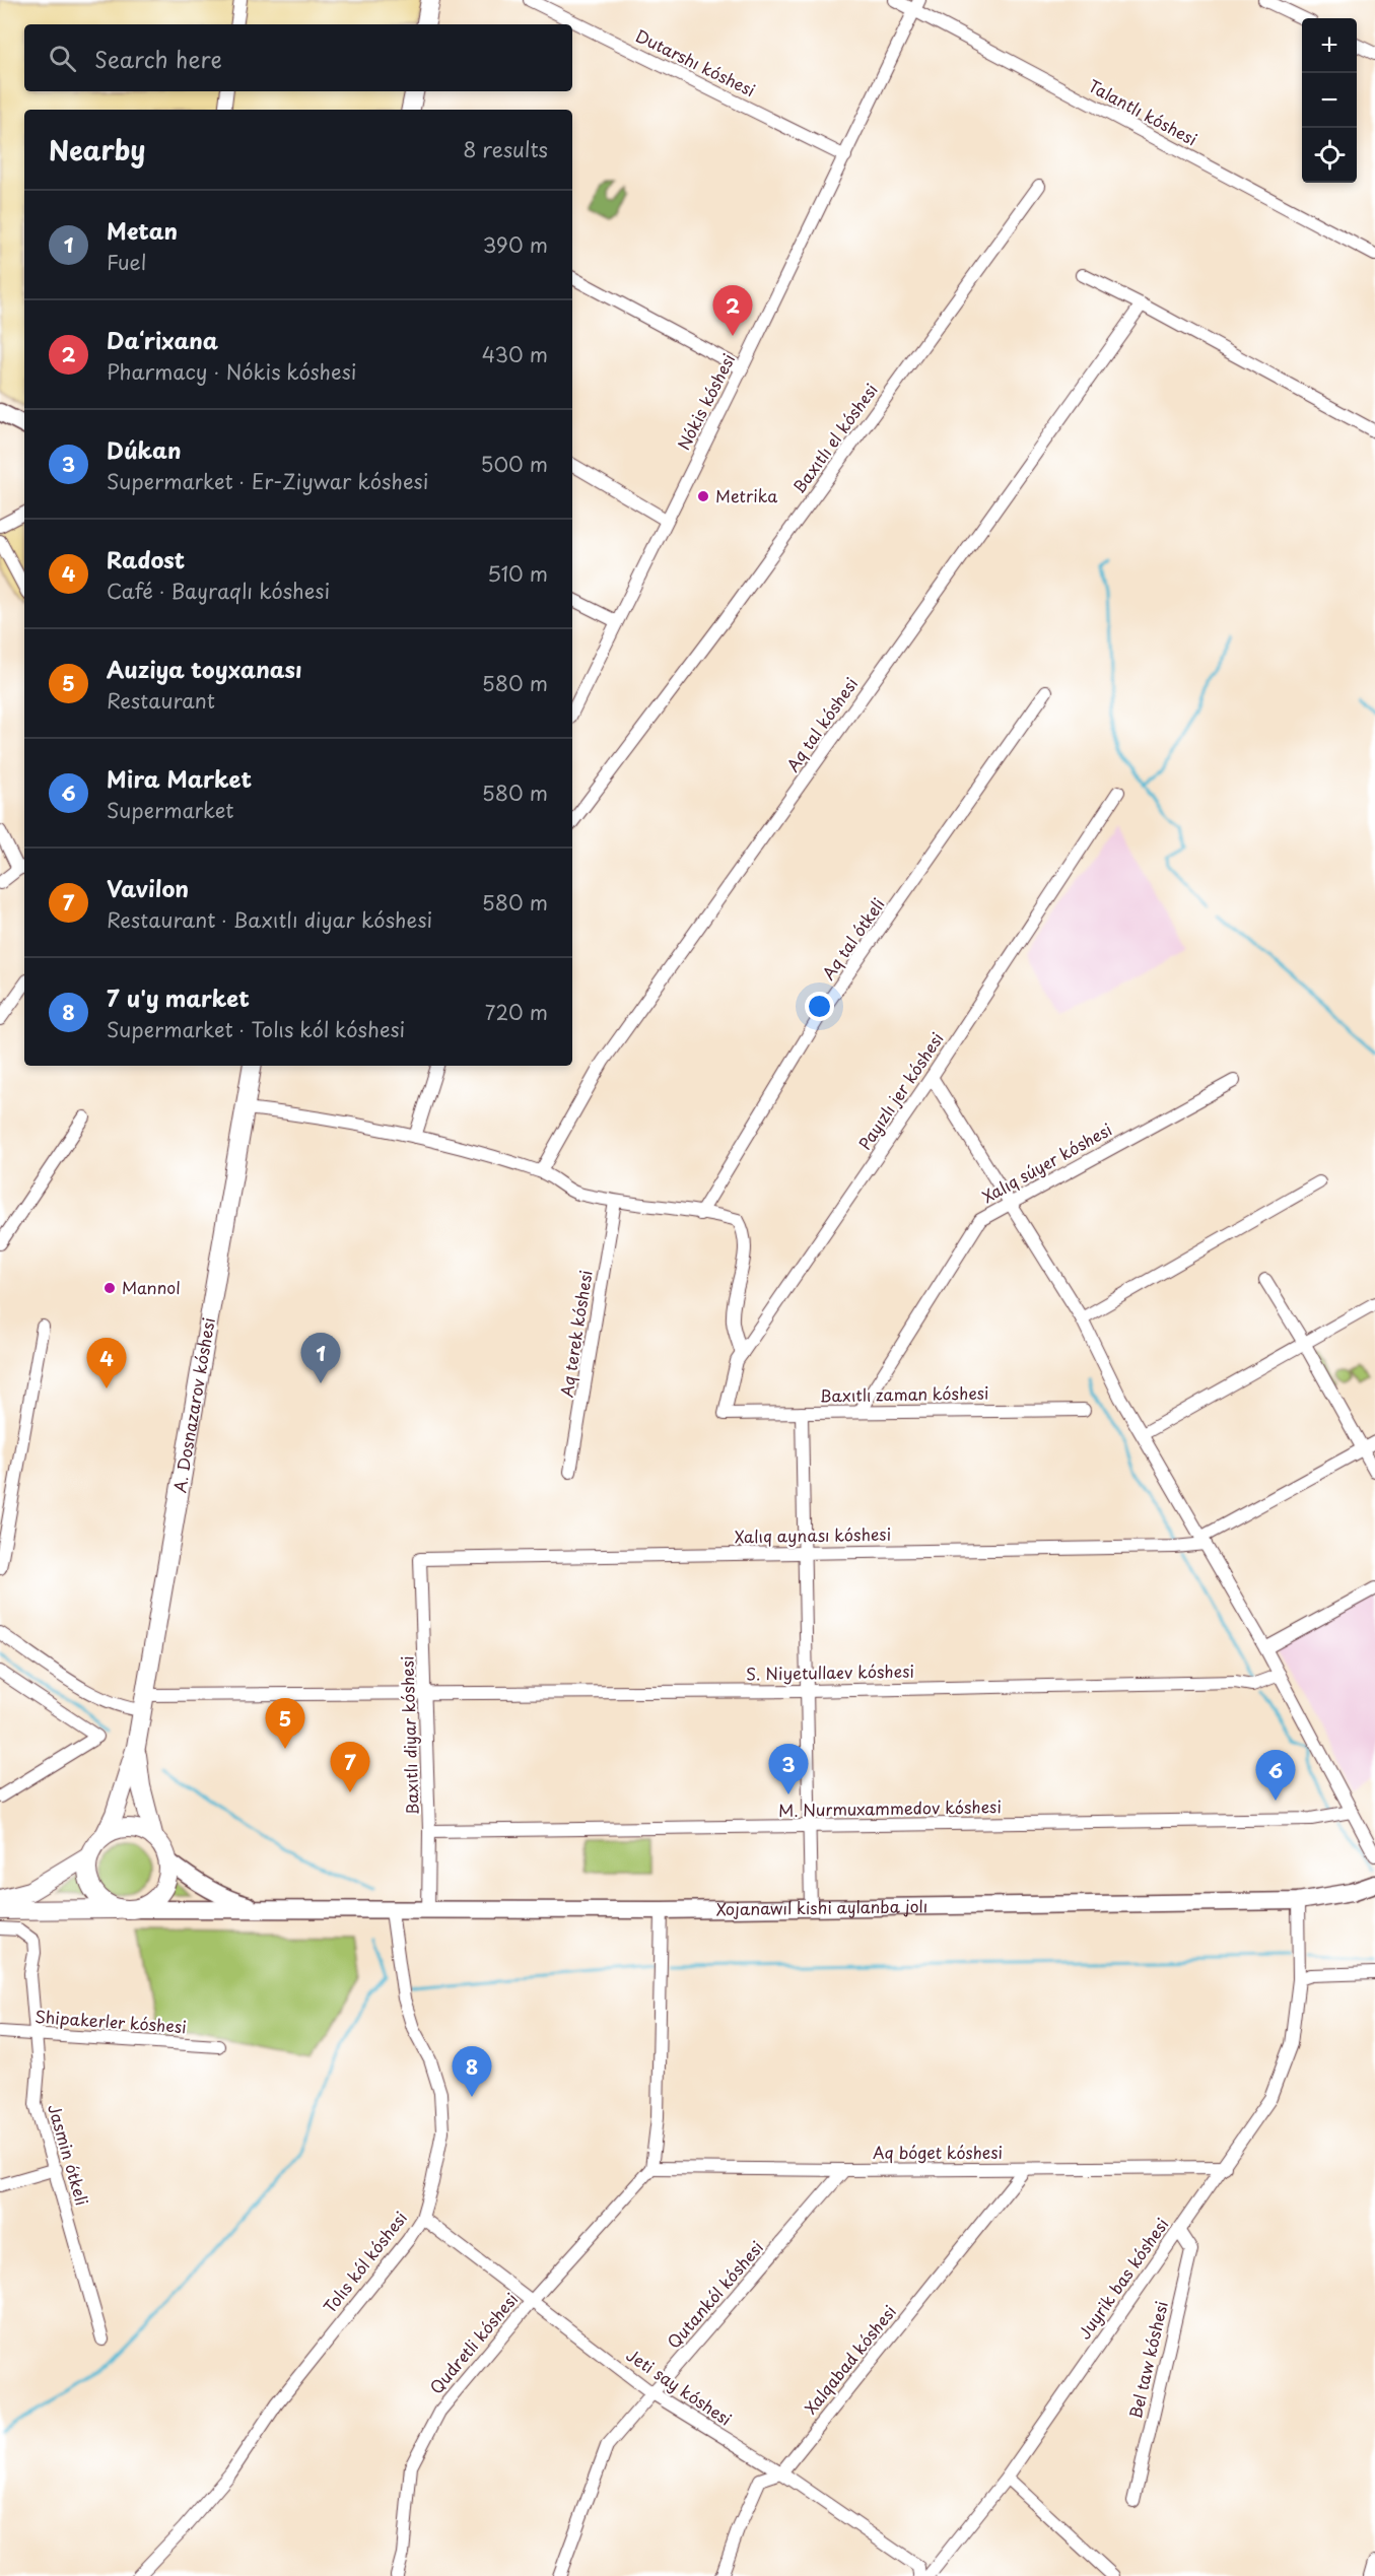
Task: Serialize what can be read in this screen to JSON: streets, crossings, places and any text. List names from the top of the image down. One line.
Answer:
{"streets":{"main road":["A. Dosnazarov kóshesi","Xojanawıl kishi aylanba jolı"],"street":["Dutarshı kóshesi","Talantlı kóshesi","Nókis kóshesi","Baxıtlı el kóshesi","Aq tal kóshesi","Aq tal ótkeli","Payızlı jer kóshesi","Xalıq súyer kóshesi","Aq terek kóshesi","Baxıtlı zaman kóshesi","Xalıq aynası kóshesi","S. Niyetullaev kóshesi","Baxıtlı diyar kóshesi","M. Nurmuxammedov kóshesi","Shipakerler kóshesi","Aq bóget kóshesi","Jasmin ótkeli","Tolıs kól kóshesi","Juyrik bas kóshesi","Qutankól kóshesi","Qudretli kóshesi","Xalqabad kóshesi","Bel taw kóshesi","Jeti say kóshesi"]},"crossings":[["Dutarshı kóshesi","Nókis kóshesi"],["Talantlı kóshesi","Nókis kóshesi"],["Payızlı jer kóshesi","Baxıtlı zaman kóshesi"],["Xalıq súyer kóshesi","Baxıtlı zaman kóshesi"],["A. Dosnazarov kóshesi","S. Niyetullaev kóshesi"],["Xalıq aynası kóshesi","Baxıtlı diyar kóshesi"],["S. Niyetullaev kóshesi","Baxıtlı diyar kóshesi"],["Baxıtlı diyar kóshesi","M. Nurmuxammedov kóshesi"],["Baxıtlı diyar kóshesi","Xojanawıl kishi aylanba jolı"],["Xojanawıl kishi aylanba jolı","Tolıs kól kóshesi"],["Xojanawıl kishi aylanba jolı","Juyrik bas kóshesi"],["Shipakerler kóshesi","Jasmin ótkeli"],["Aq bóget kóshesi","Juyrik bas kóshesi"],["Aq bóget kóshesi","Qutankól kóshesi"],["Aq bóget kóshesi","Qudretli kóshesi"],["Aq bóget kóshesi","Xalqabad kóshesi"],["Tolıs kól kóshesi","Jeti say kóshesi"],["Juyrik bas kóshesi","Bel taw kóshesi"],["Qutankól kóshesi","Jeti say kóshesi"],["Qudretli kóshesi","Jeti say kóshesi"],["Xalqabad kóshesi","Jeti say kóshesi"]],"places":["Metrika","Mannol"],"page":{"map_buttons":["+","−"],"search":"Search here","heading":["Nearby","8 results"],"list":[{"mark":"1","name":"Metan","note":"Fuel","value":"390 m"},{"mark":"2","name":"Daʻrixana","note":"Pharmacy · Nókis kóshesi","value":"430 m"},{"mark":"3","name":"Dúkan","note":"Supermarket · Er-Ziywar kóshesi","value":"500 m"},{"mark":"4","name":"Radost","note":"Café · Bayraqlı kóshesi","value":"510 m"},{"mark":"5","name":"Auziya toyxanası","note":"Restaurant","value":"580 m"},{"mark":"6","name":"Mira Market","note":"Supermarket","value":"580 m"},{"mark":"7","name":"Vavilon","note":"Restaurant · Baxıtlı diyar kóshesi","value":"580 m"},{"mark":"8","name":"7 u'y market","note":"Supermarket · Tolıs kól kóshesi","value":"720 m"}],"pins":["2","1","4","5","7","3","6","8"]}}
